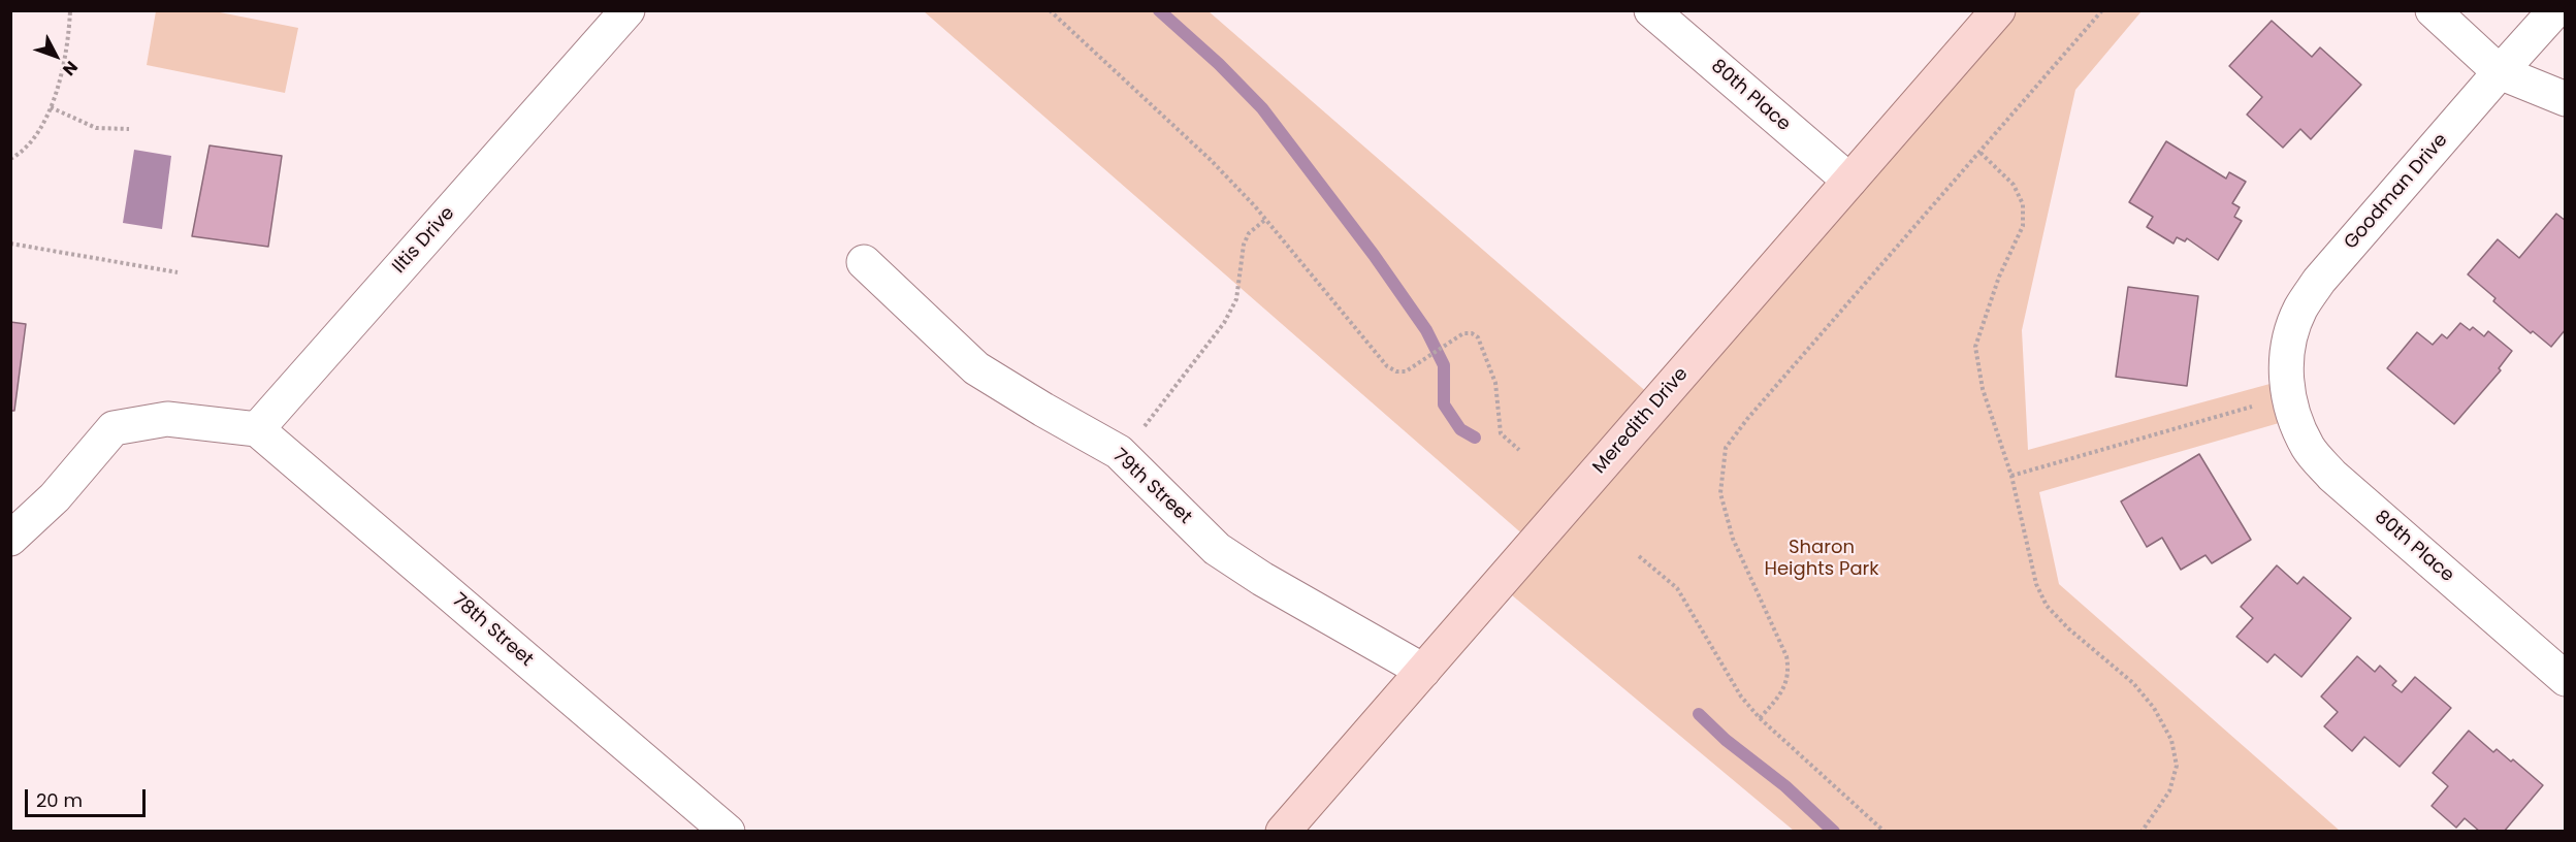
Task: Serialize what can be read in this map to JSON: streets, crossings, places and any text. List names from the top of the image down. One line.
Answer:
{"streets":{"main road":["Meredith Drive"],"street":["80th Place","Goodman Drive","Iltis Drive","79th Street","78th Street"]},"crossings":[["80th Place","Goodman Drive"],["80th Place","Meredith Drive"],["Iltis Drive","78th Street"],["Meredith Drive","79th Street"]],"parks":["Sharon Heights Park"],"scale_bar":"20 m","north":"bottom right"}
